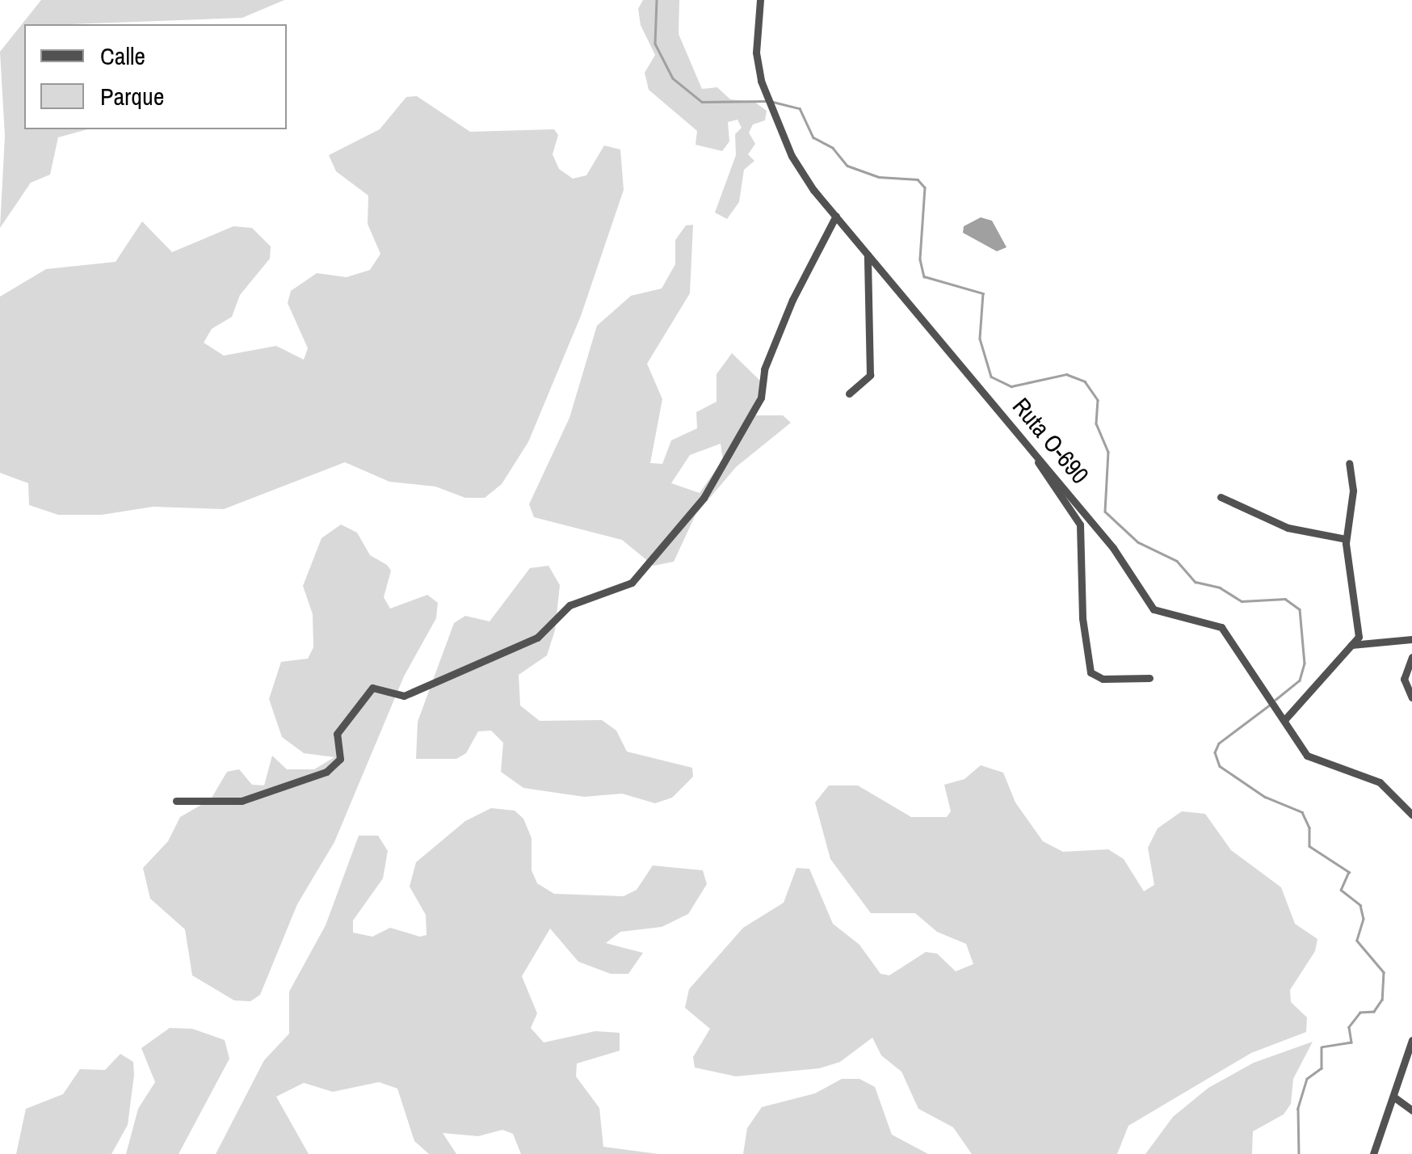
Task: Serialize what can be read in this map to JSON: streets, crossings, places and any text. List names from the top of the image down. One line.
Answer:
{"streets":{"street":["Ruta O-690"]},"legend":["Calle","Parque"]}
